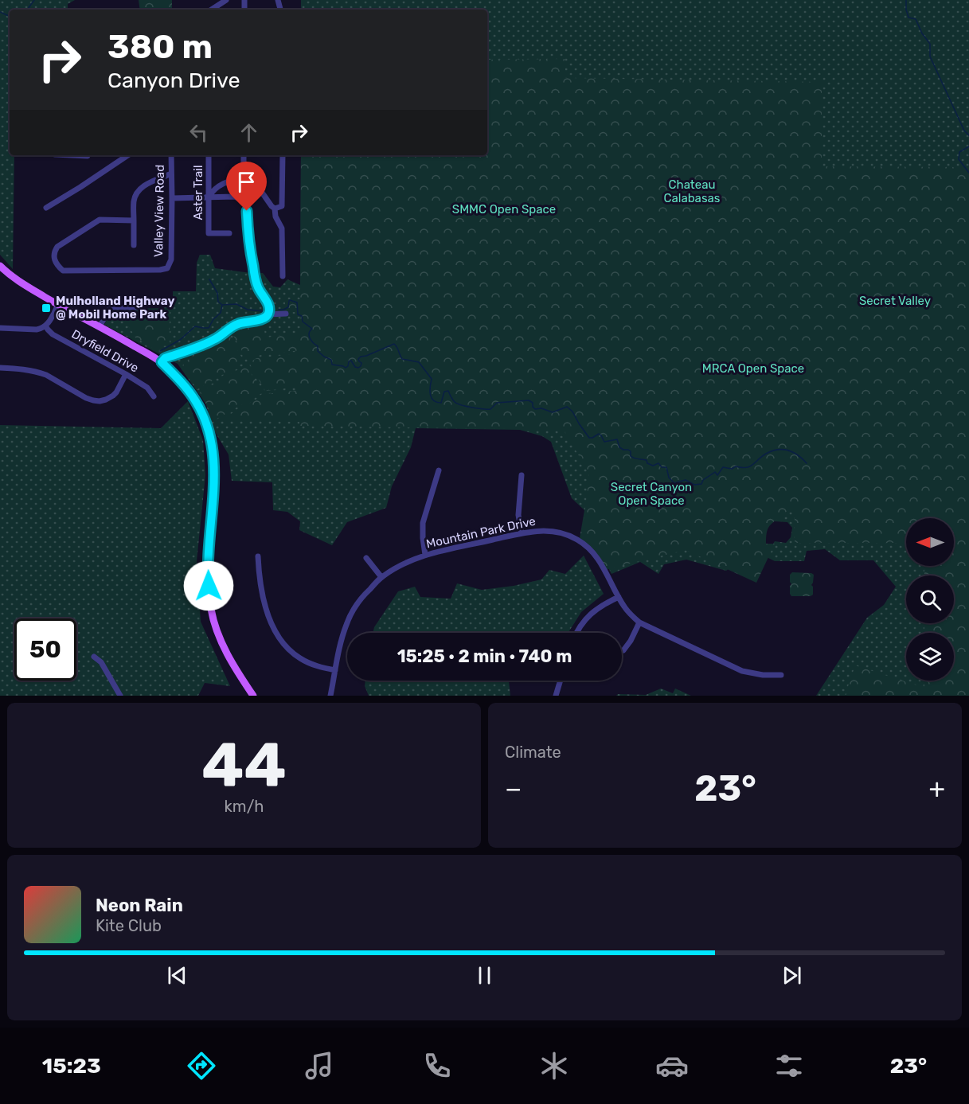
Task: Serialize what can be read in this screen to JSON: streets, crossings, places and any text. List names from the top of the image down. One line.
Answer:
{"streets":{"street":["Aster Trail","Valley View Road","Dryfield Drive","Mountain Park Drive"]},"parks":["Chateau Calabasas","SMMC Open Space","Secret Valley","MRCA Open Space","Secret Canyon Open Space"],"places":{"transit":["Mulholland Highway @ Mobil Home Park"]},"north":"left","page":{"turn":["380 m","Canyon Drive"],"limit":"50","trip":"15:25 · 2 min · 740 m","tile":[["44","km/h"],"Climate"],"heat":["−","23°","+"],"song":["Neon Rain","Kite Club"],"tabs":["15:23","23°"]}}
